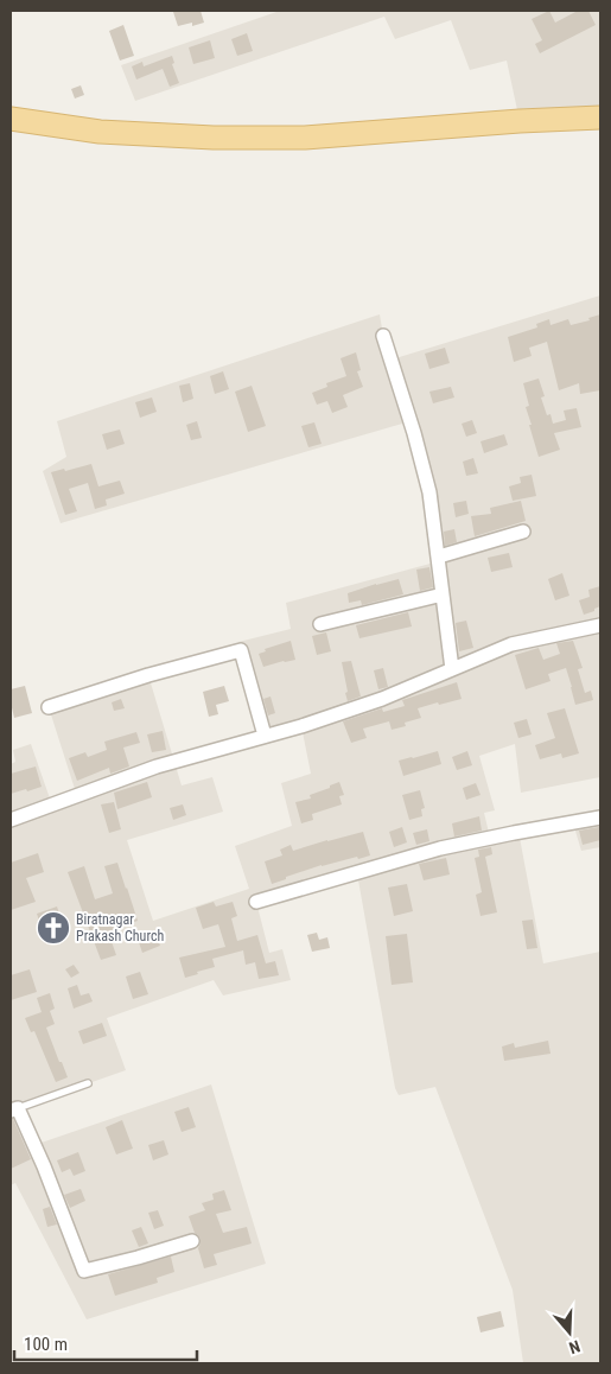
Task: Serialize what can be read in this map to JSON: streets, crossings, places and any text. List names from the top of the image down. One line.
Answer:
{"places":{"church":["Biratnagar Prakash Church"]},"scale_bar":"100 m","north":"bottom"}
